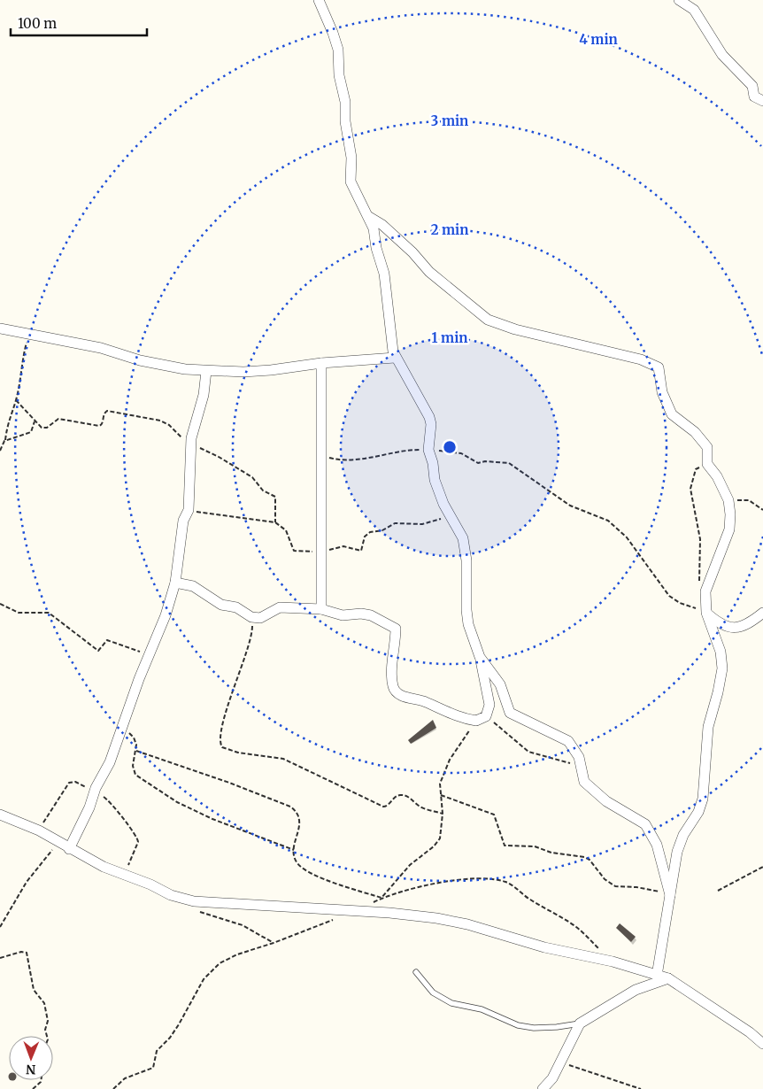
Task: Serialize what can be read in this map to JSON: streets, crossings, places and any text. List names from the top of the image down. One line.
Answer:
{"scale_bar":"100 m","north":"bottom","rings":["4 min","3 min","2 min","1 min"]}
